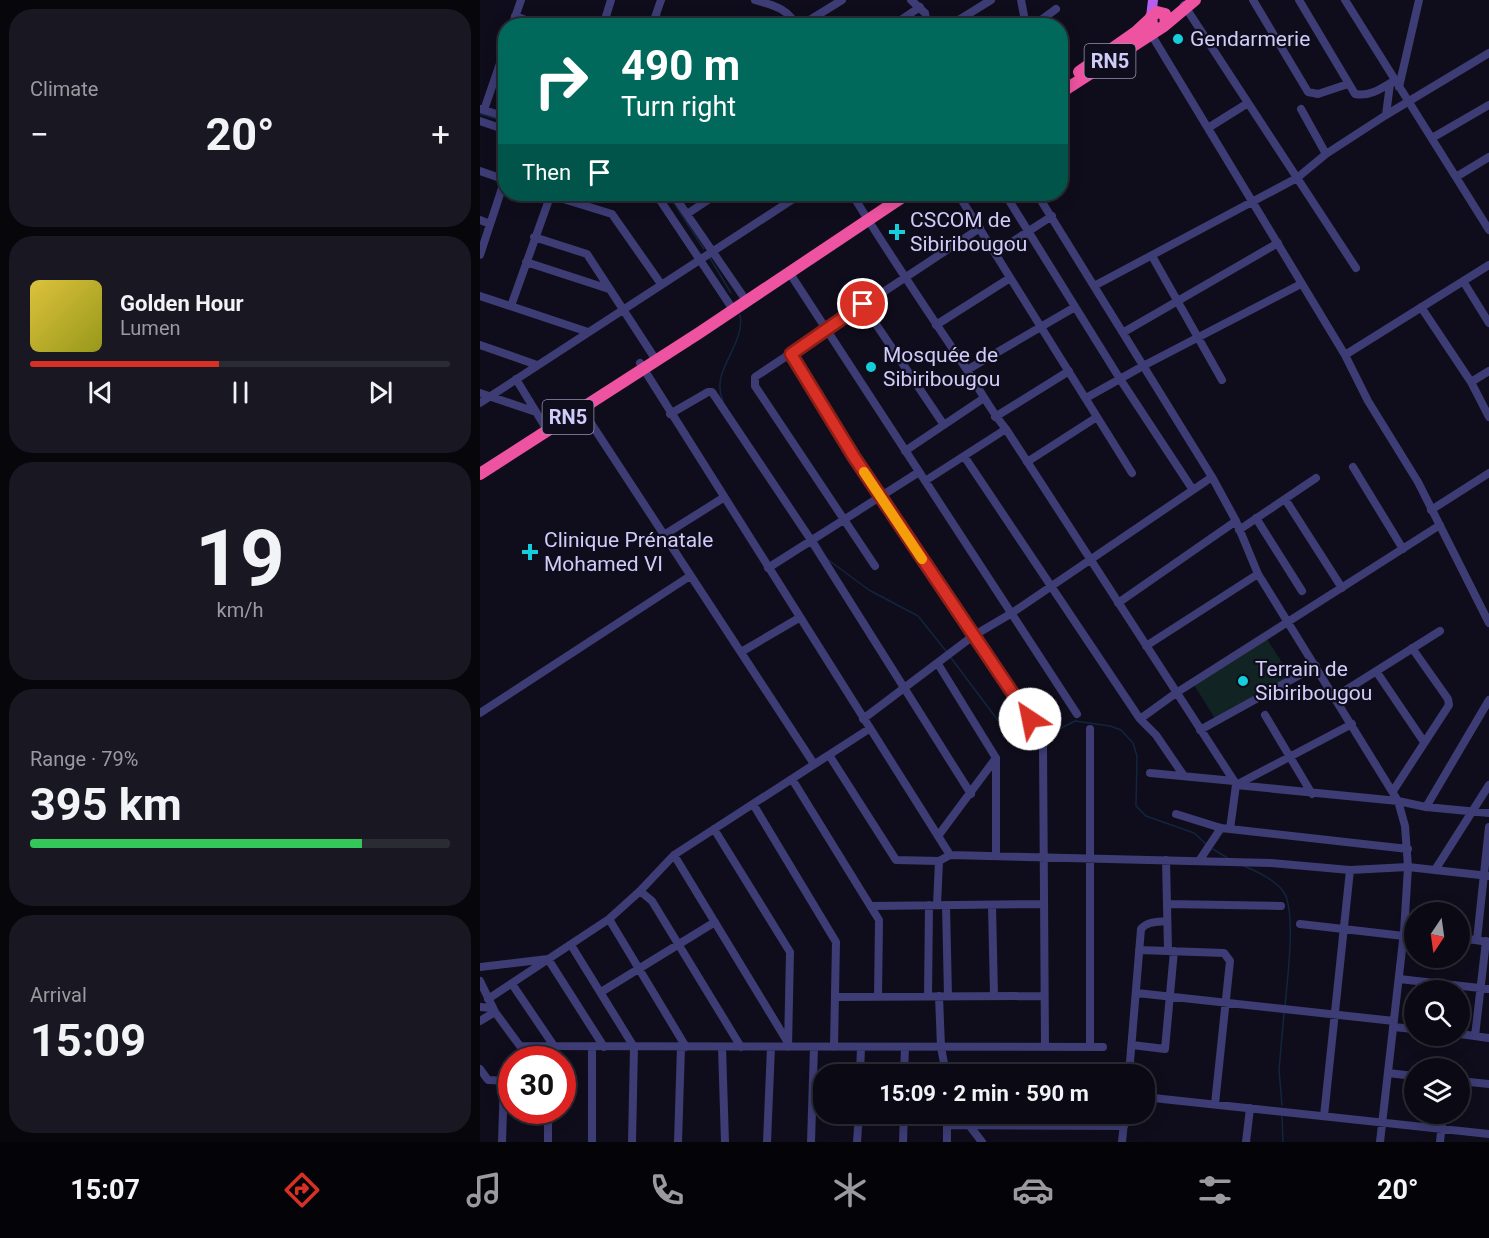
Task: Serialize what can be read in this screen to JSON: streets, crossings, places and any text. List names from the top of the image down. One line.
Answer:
{"streets":{"highway":["RN5"]},"places":{"other":["Gendarmerie","Mosquée de Sibiribougou","Terrain de Sibiribougou"],"health":["CSCOM de Sibiribougou","Clinique Prénatale Mohamed VI"]},"north":"bottom","page":{"tile":["Climate",["19","km/h"],["Range · 79%","395 km"],["Arrival","15:09"]],"turn":["490 m","Turn right"],"heat":["−","20°","+"],"then":"Then","song":["Golden Hour","Lumen"],"limit":"30","trip":"15:09 · 2 min · 590 m","tabs":["15:07","20°"]}}
